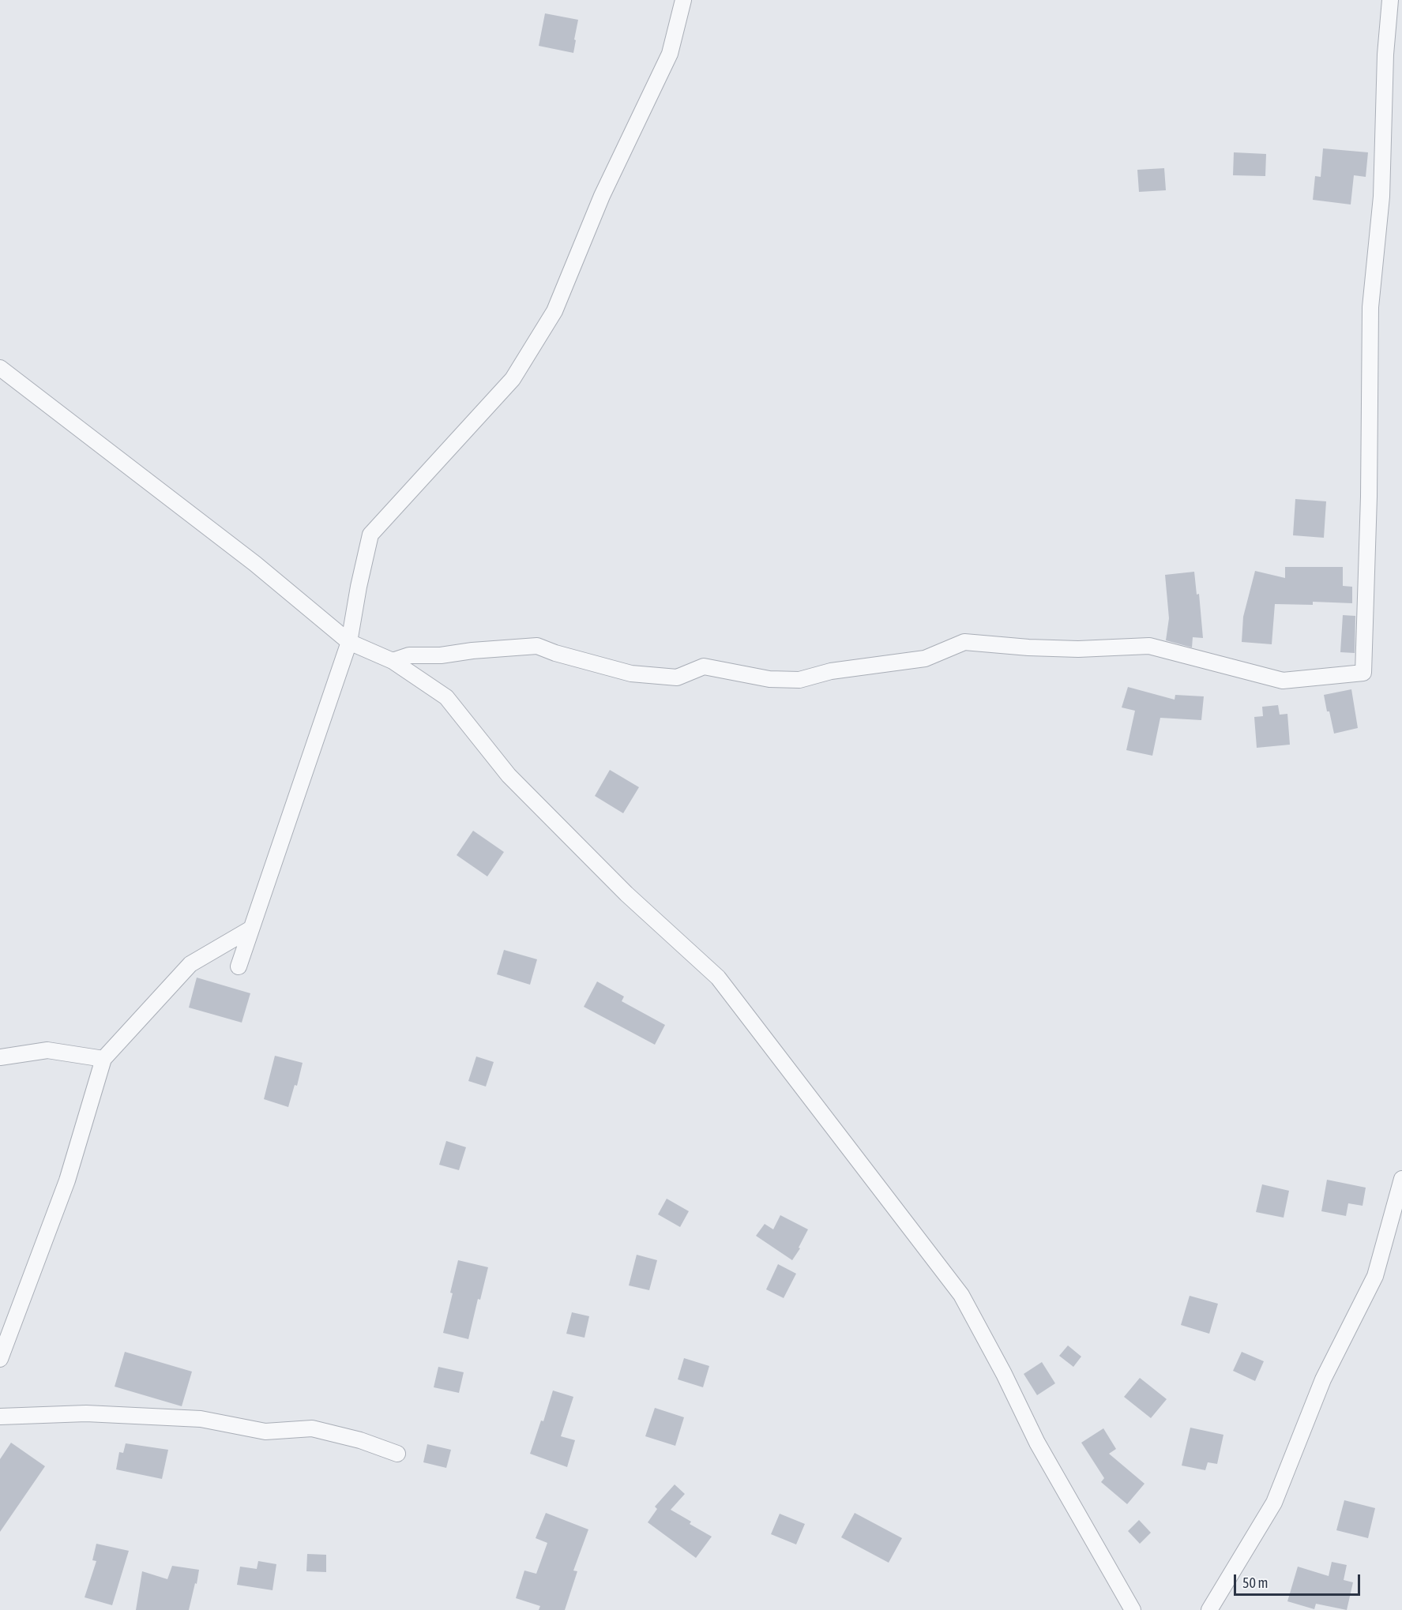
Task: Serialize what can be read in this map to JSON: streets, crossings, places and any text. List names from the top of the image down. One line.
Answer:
{"scale_bar":"50 m"}
